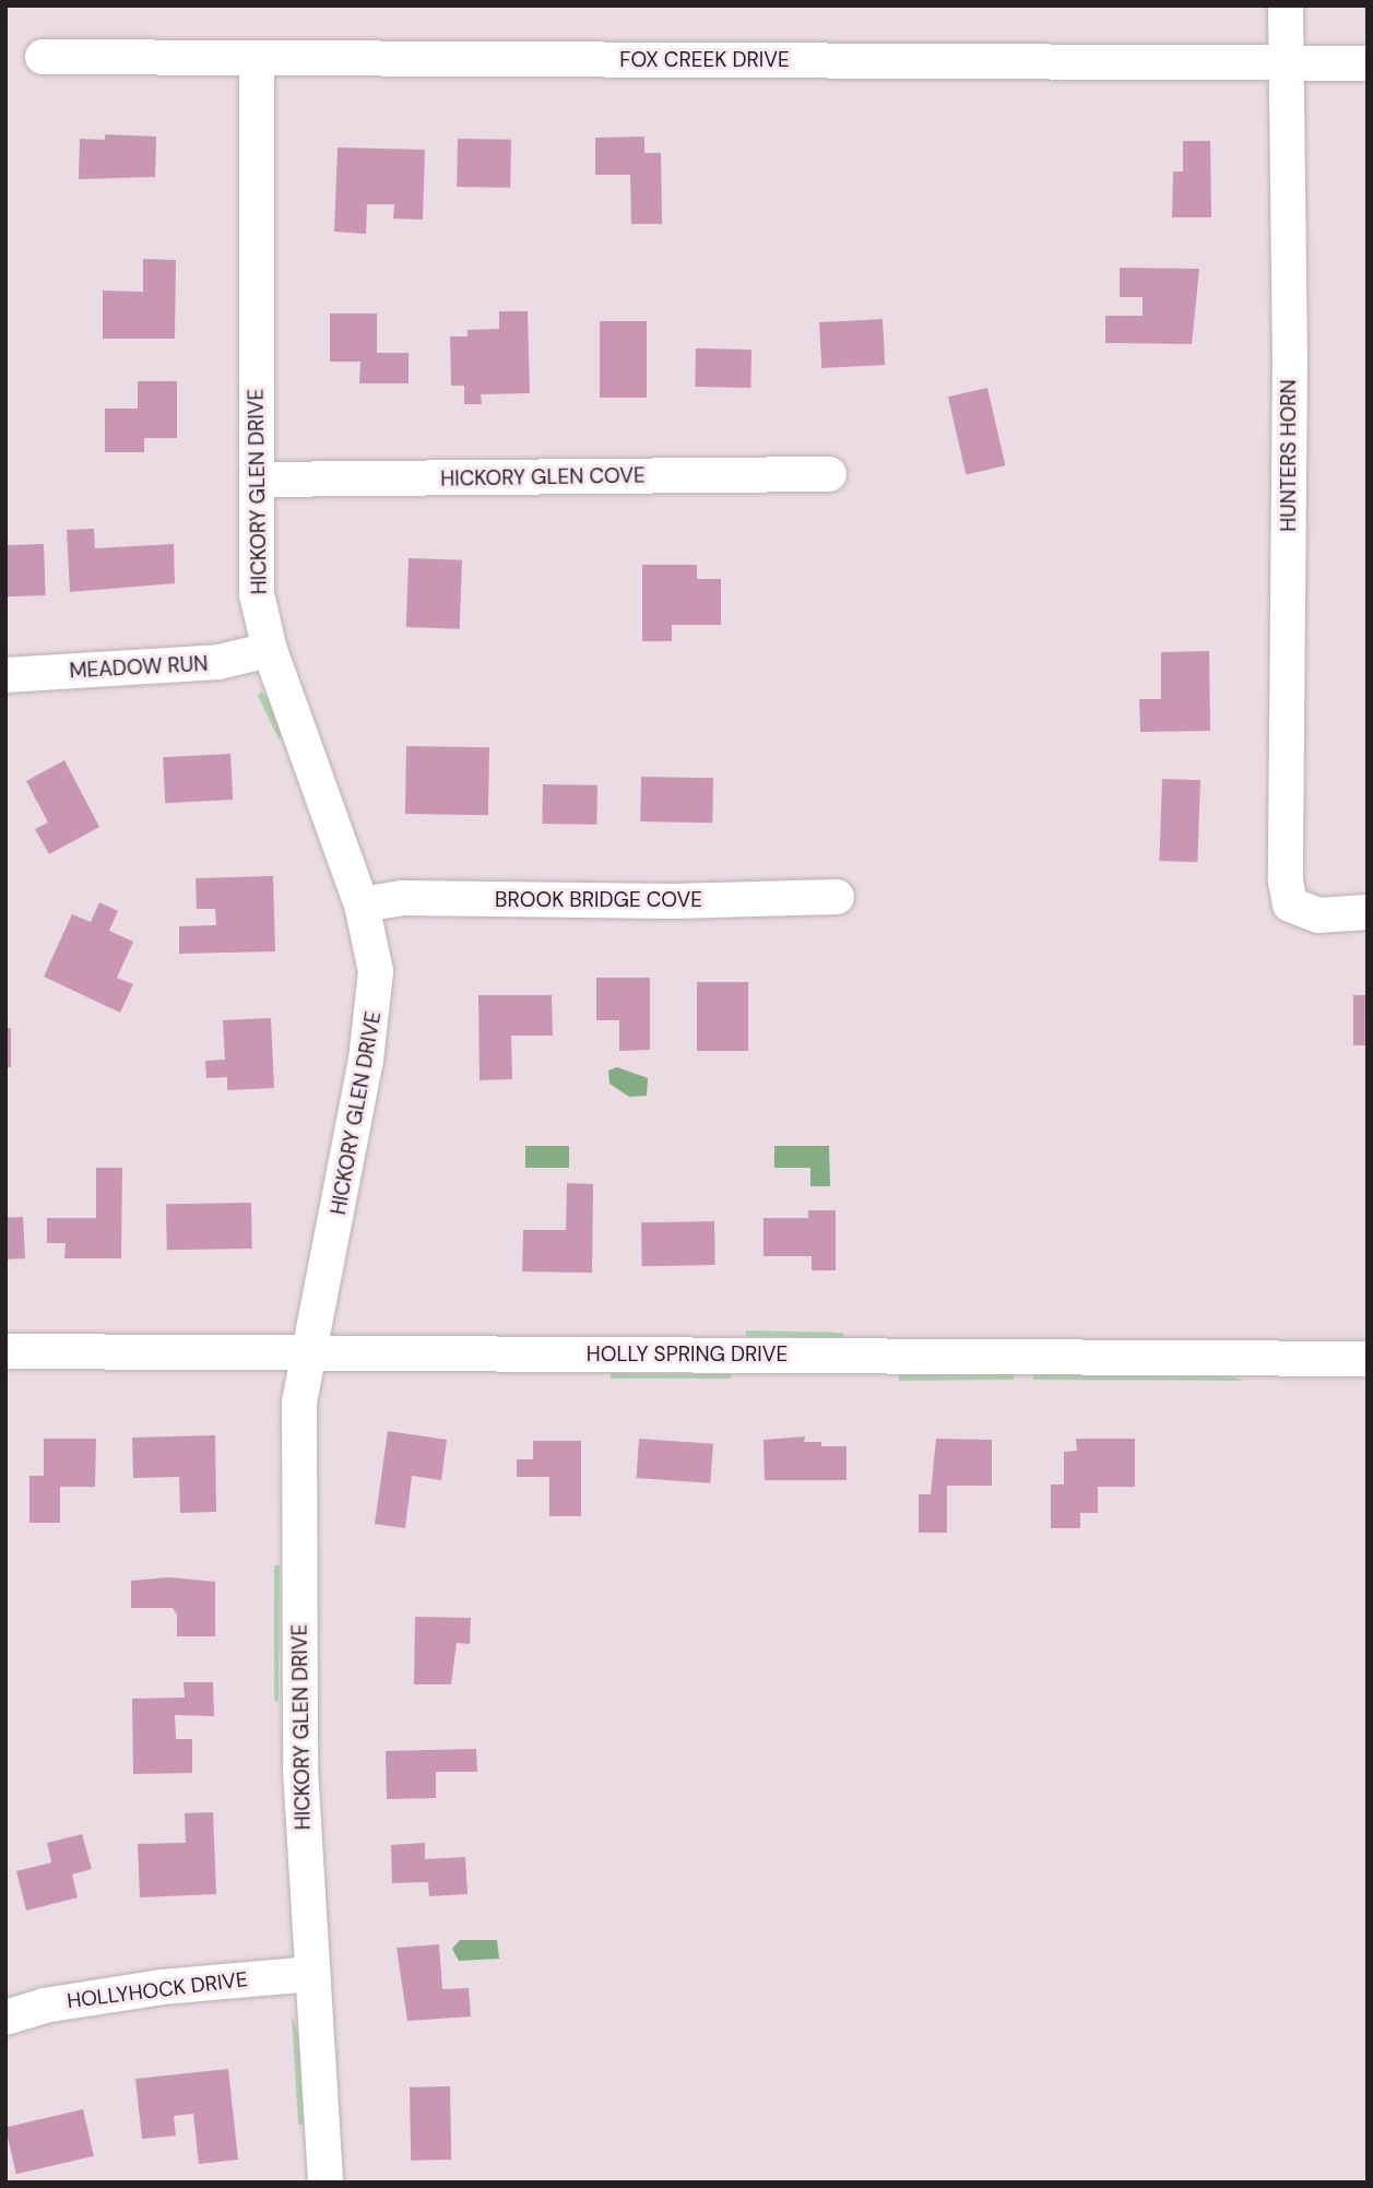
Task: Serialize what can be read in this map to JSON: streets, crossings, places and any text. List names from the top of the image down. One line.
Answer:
{"streets":{"street":["FOX CREEK DRIVE","HUNTERS HORN","HICKORY GLEN COVE","HICKORY GLEN DRIVE","MEADOW RUN","BROOK BRIDGE COVE","HOLLY SPRING DRIVE","HOLLYHOCK DRIVE"]},"crossings":[["FOX CREEK DRIVE","HUNTERS HORN"],["FOX CREEK DRIVE","HICKORY GLEN DRIVE"],["HICKORY GLEN COVE","HICKORY GLEN DRIVE"],["HICKORY GLEN DRIVE","MEADOW RUN"],["HICKORY GLEN DRIVE","BROOK BRIDGE COVE"],["HICKORY GLEN DRIVE","HOLLY SPRING DRIVE"],["HICKORY GLEN DRIVE","HOLLYHOCK DRIVE"]]}
